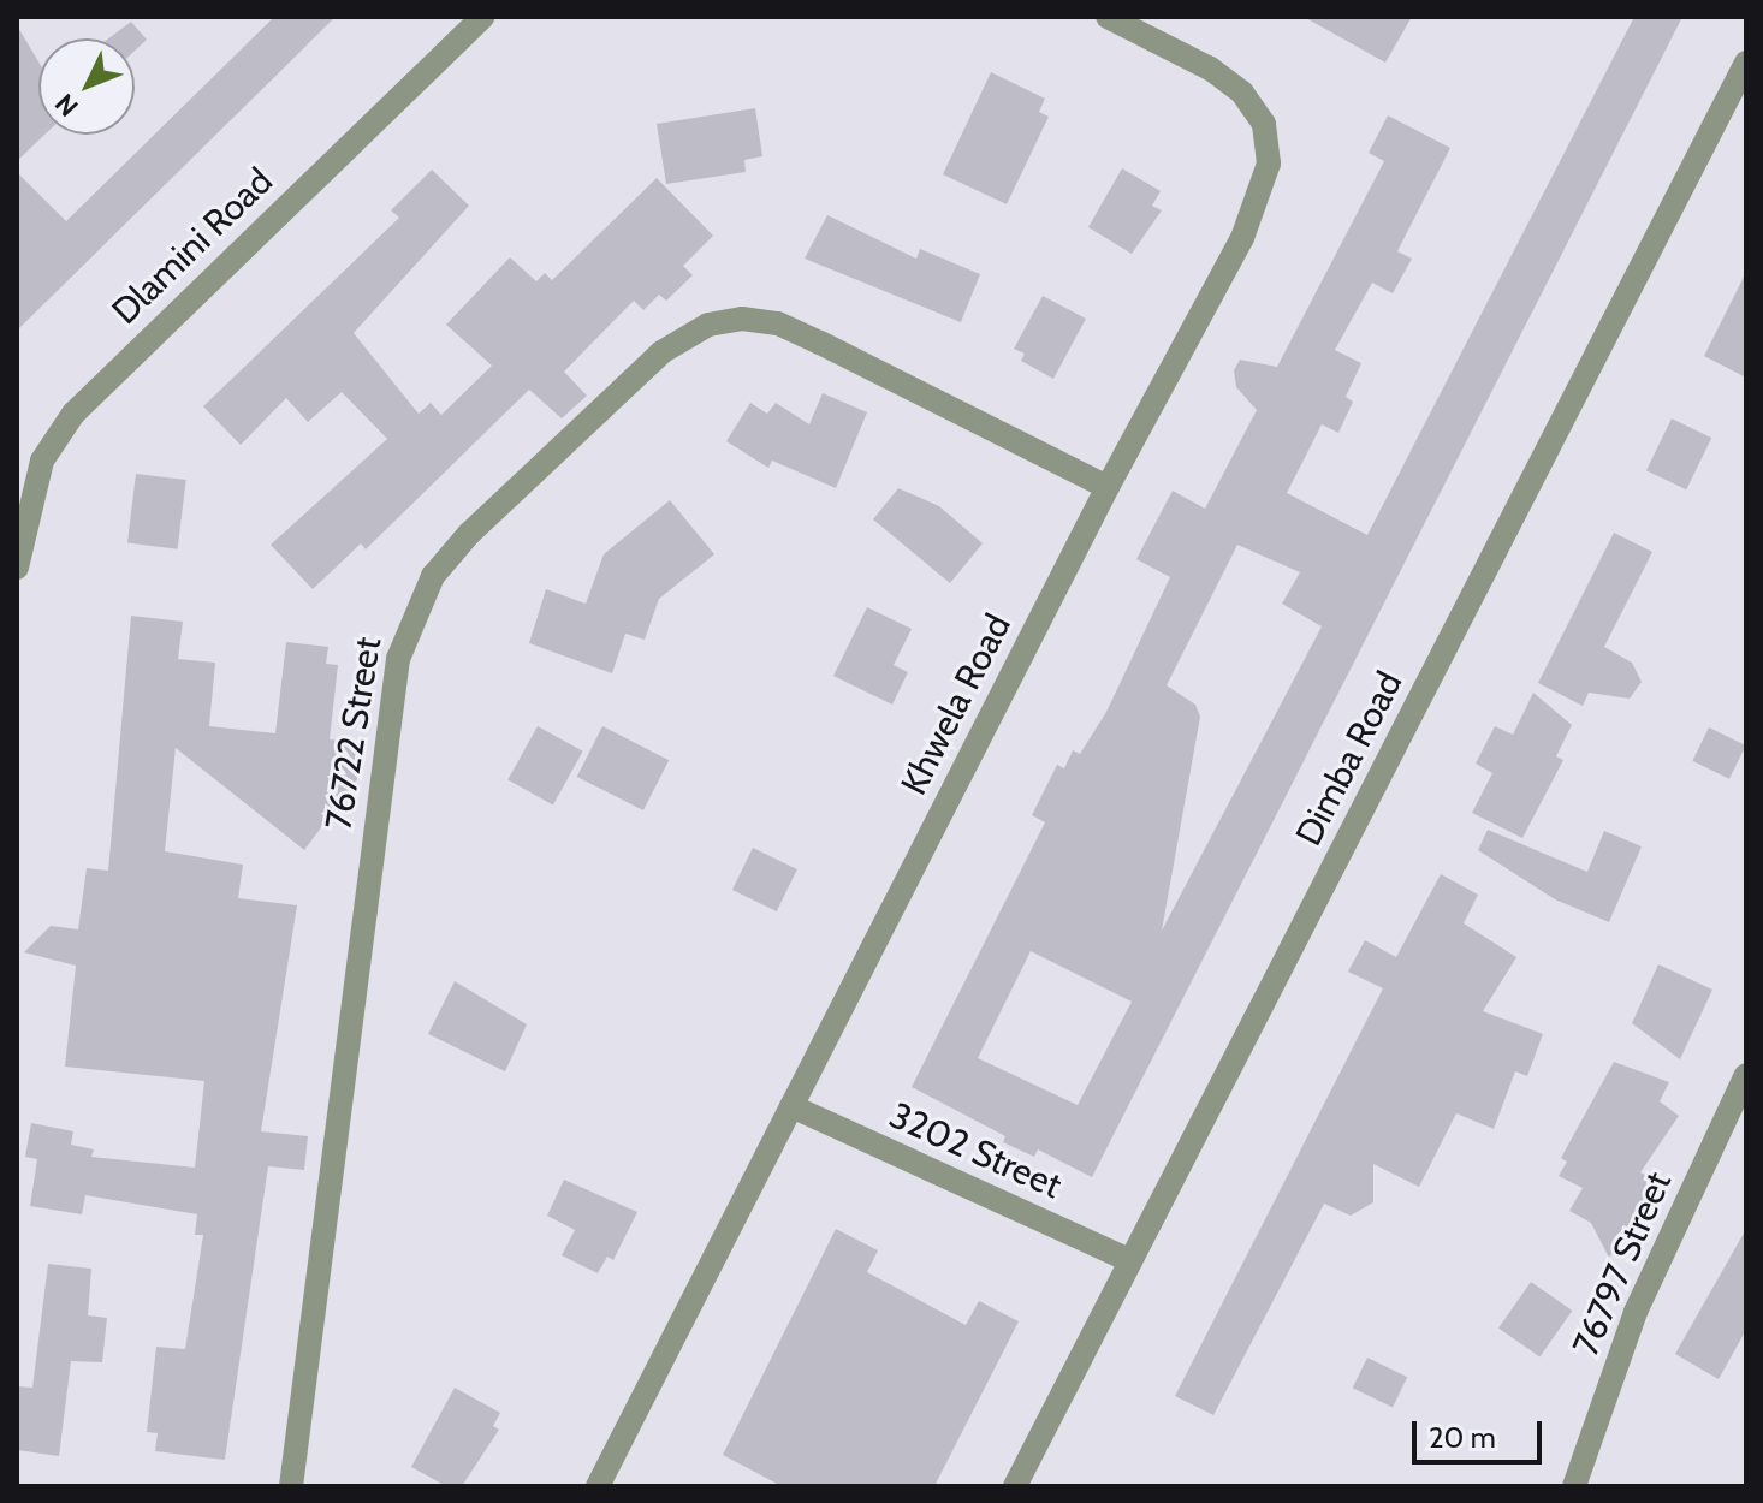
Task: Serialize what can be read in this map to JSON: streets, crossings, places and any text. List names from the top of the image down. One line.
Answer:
{"streets":{"street":["Dlamini Road","Khwela Road","76722 Street","Dimba Road","3202 Street","76797 Street"]},"crossings":[["Khwela Road","76722 Street"],["Khwela Road","3202 Street"],["Dimba Road","3202 Street"]],"scale_bar":"20 m","north":"bottom left"}
